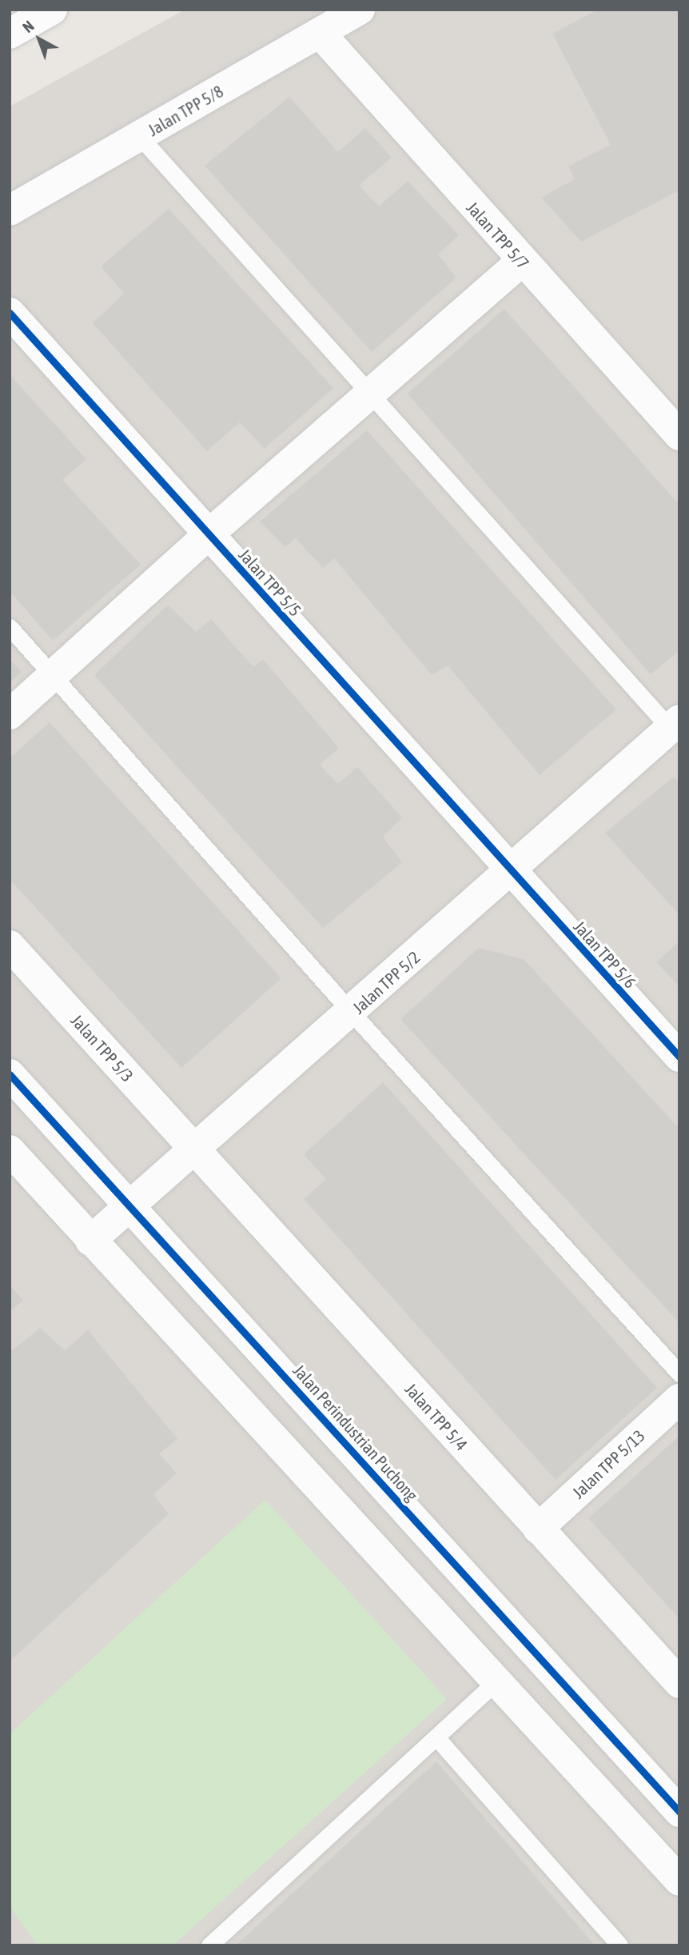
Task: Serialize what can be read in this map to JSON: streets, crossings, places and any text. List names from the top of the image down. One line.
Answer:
{"streets":{"street":["Jalan TPP 5/8","Jalan TPP 5/7","Jalan TPP 5/5","Jalan TPP 5/6","Jalan TPP 5/2","Jalan TPP 5/3","Jalan TPP 5/4","Jalan Perindustrian Puchong","Jalan TPP 5/13"]},"crossings":[["Jalan TPP 5/8","Jalan TPP 5/7"],["Jalan TPP 5/5","Jalan TPP 5/6"],["Jalan TPP 5/5","Jalan TPP 5/2"],["Jalan TPP 5/6","Jalan TPP 5/2"],["Jalan TPP 5/2","Jalan TPP 5/3"],["Jalan TPP 5/2","Jalan TPP 5/4"],["Jalan TPP 5/2","Jalan Perindustrian Puchong"],["Jalan TPP 5/3","Jalan TPP 5/4"],["Jalan TPP 5/4","Jalan TPP 5/13"]],"north":"top left"}
